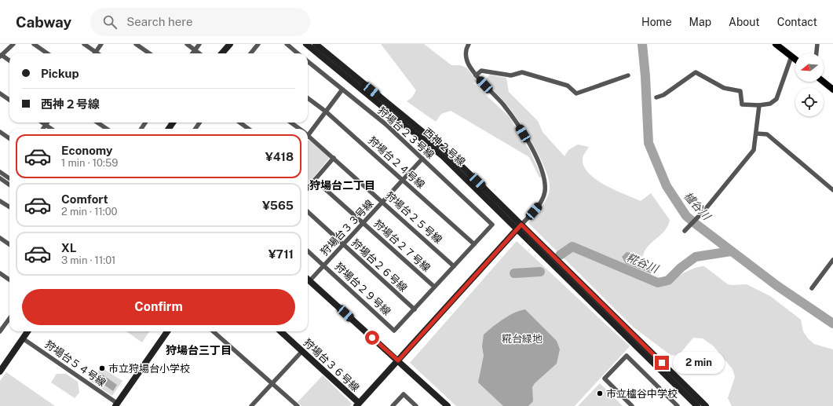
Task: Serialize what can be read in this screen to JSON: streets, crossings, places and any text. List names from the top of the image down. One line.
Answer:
{"streets":{"street":["狩場台２３号線","西神２号線","狩場台２４号線","狩場台２５号線","狩場台３３号線","狩場台２７号線","狩場台２６号線","狩場台２９号線","狩場台５４号線","狩場台３６号線"]},"crossings":[["狩場台２３号線","狩場台２４号線"],["狩場台２３号線","狩場台３３号線"],["狩場台２４号線","狩場台３３号線"],["狩場台２５号線","狩場台３３号線"],["狩場台３３号線","狩場台２７号線"],["狩場台３３号線","狩場台２６号線"],["狩場台３３号線","狩場台２９号線"],["狩場台２６号線","狩場台２９号線"]],"districts":["狩場台二丁目","狩場台三丁目"],"water":["櫨谷川","糀谷川"],"parks":["糀台緑地"],"places":["市立狩場台小学校","市立櫨谷中学校"],"north":"left","page":{"header":"Cabway","search":"Search here","nav":["Home","Map","About","Contact"],"banner":["Pickup","西神２号線"],"list":[{"name":"Economy","note":"1 min · 10:59","value":"¥418"},{"name":"Comfort","note":"2 min · 11:00","value":"¥565"},{"name":"XL","note":"3 min · 11:01","value":"¥711"}],"buttons":"Confirm","bubble":"2 min"}}
